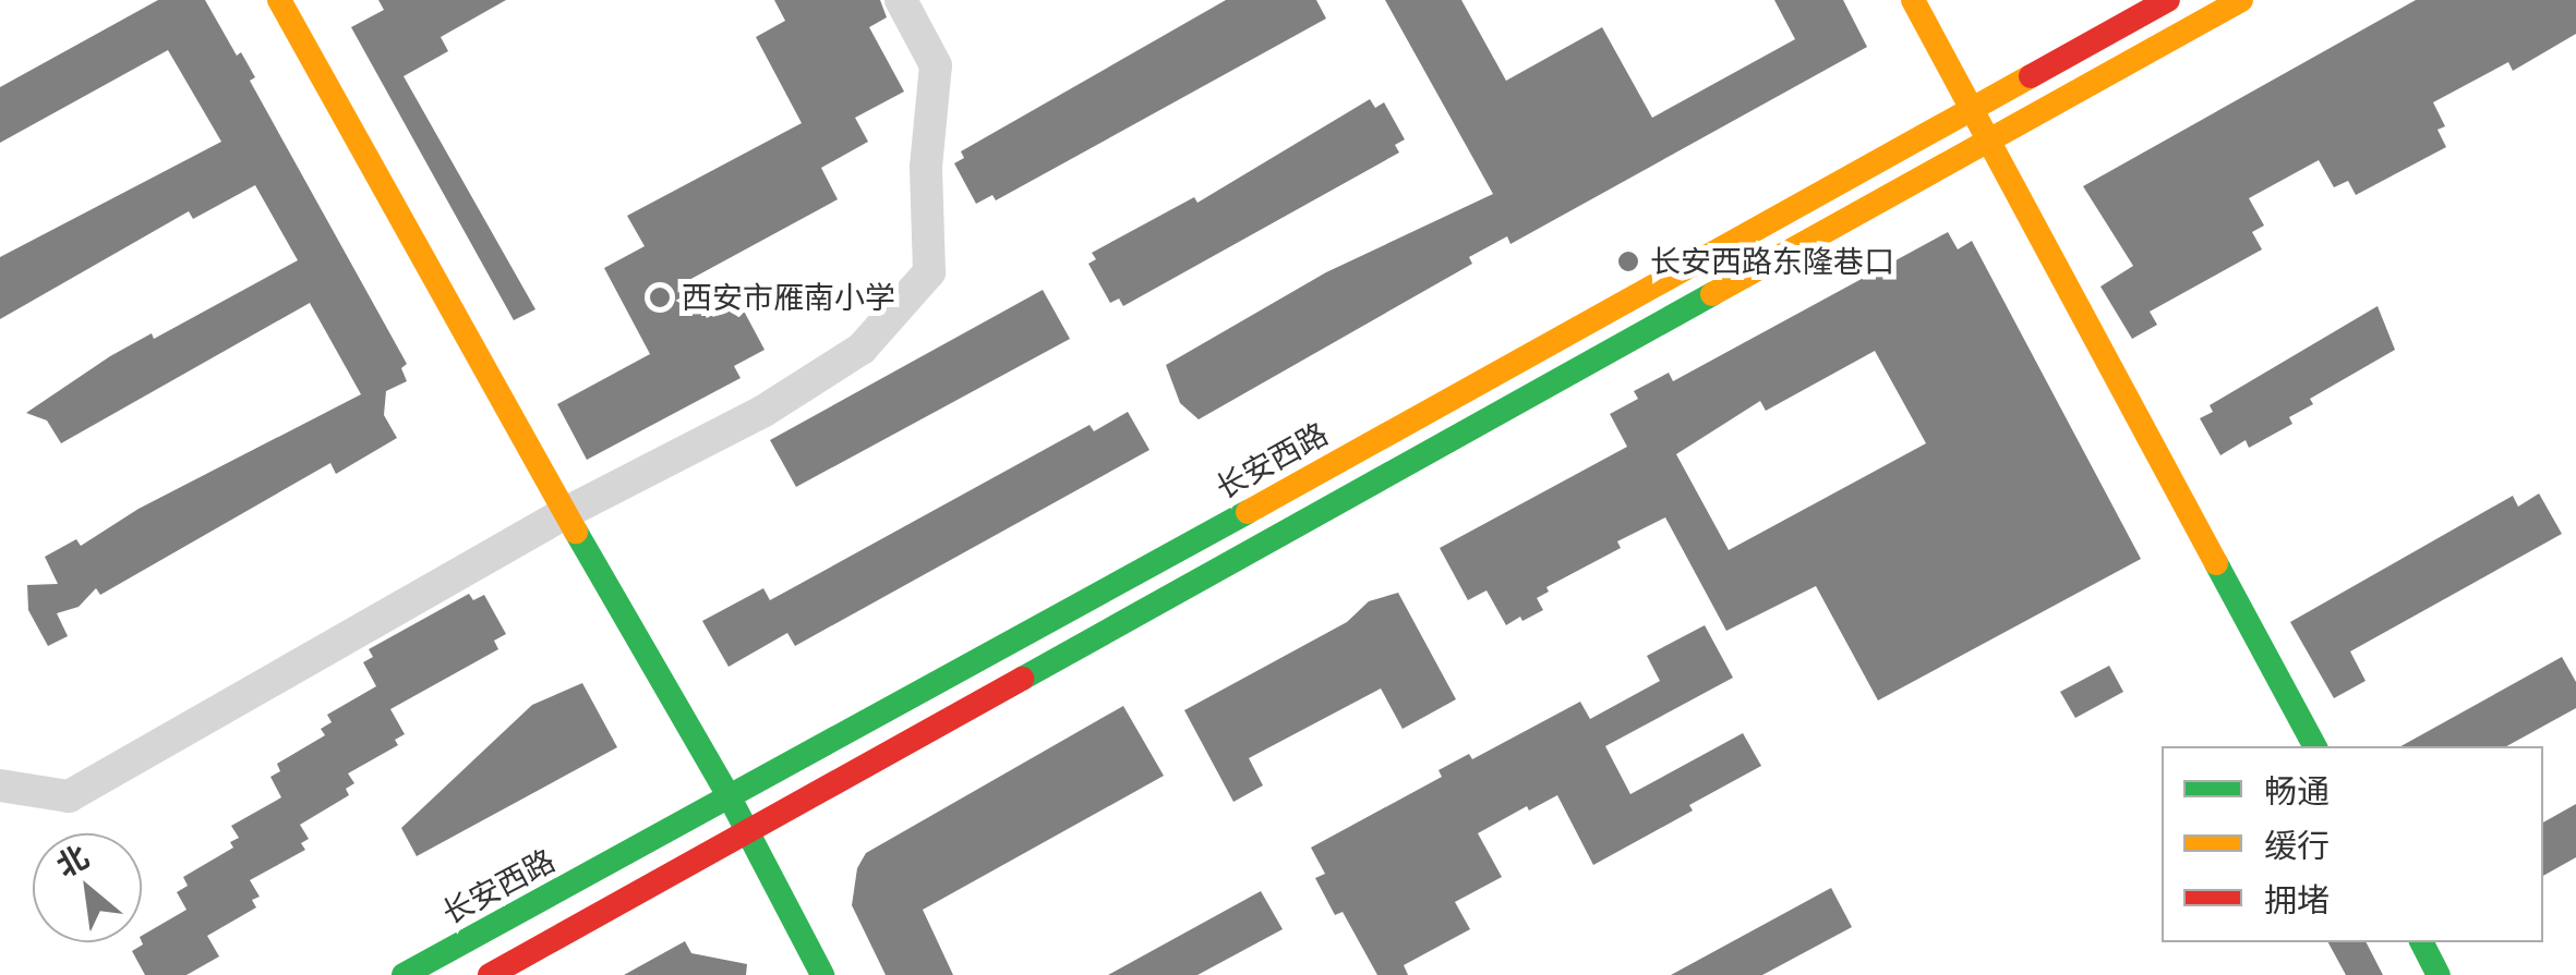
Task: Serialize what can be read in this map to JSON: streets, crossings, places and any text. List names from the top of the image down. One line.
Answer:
{"streets":{"main road":["长安西路"]},"places":["长安西路东隆巷口","西安市雁南小学"],"legend":["畅通","缓行","拥堵"],"north":"top left"}
